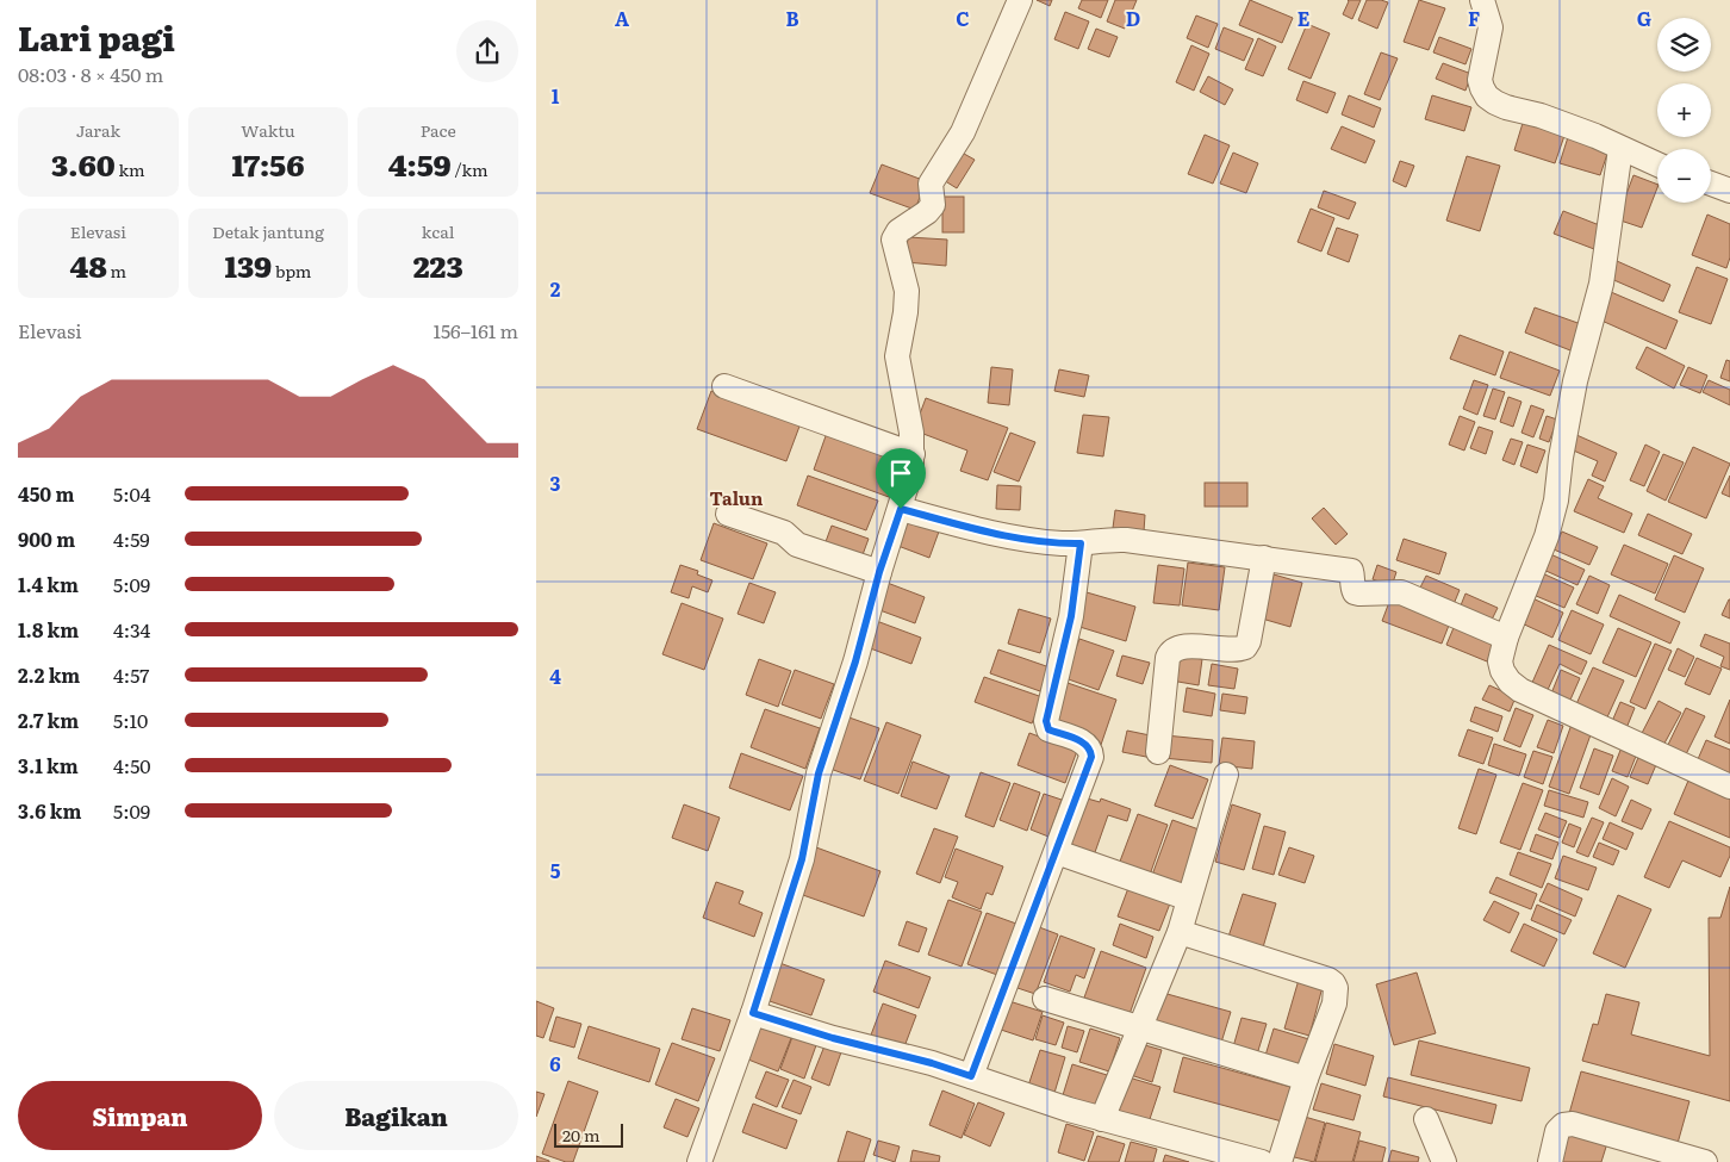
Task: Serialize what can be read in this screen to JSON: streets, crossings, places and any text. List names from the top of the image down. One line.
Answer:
{"districts":["Talun"],"scale_bar":"20 m","page":{"heading":["Lari pagi","08:03 · 8 × 450 m"],"map_buttons":["+","−"],"stats":[["Jarak","3.60 km"],["Waktu","17:56"],["Pace","4:59 /km"],["Elevasi","48 m"],["Detak jantung","139 bpm"],["kcal","223"]],"chart":["Elevasi","156–161 m"],"list":[{"name":"450 m","note":"5:04"},{"name":"900 m","note":"4:59"},{"name":"1.4 km","note":"5:09"},{"name":"1.8 km","note":"4:34"},{"name":"2.2 km","note":"4:57"},{"name":"2.7 km","note":"5:10"},{"name":"3.1 km","note":"4:50"},{"name":"3.6 km","note":"5:09"}],"buttons":["Simpan","Bagikan"],"scale":"20 m"},"grid":{"columns":["A","B","C","D","E","F","G"],"rows":["1","2","3","4","5","6"]}}
